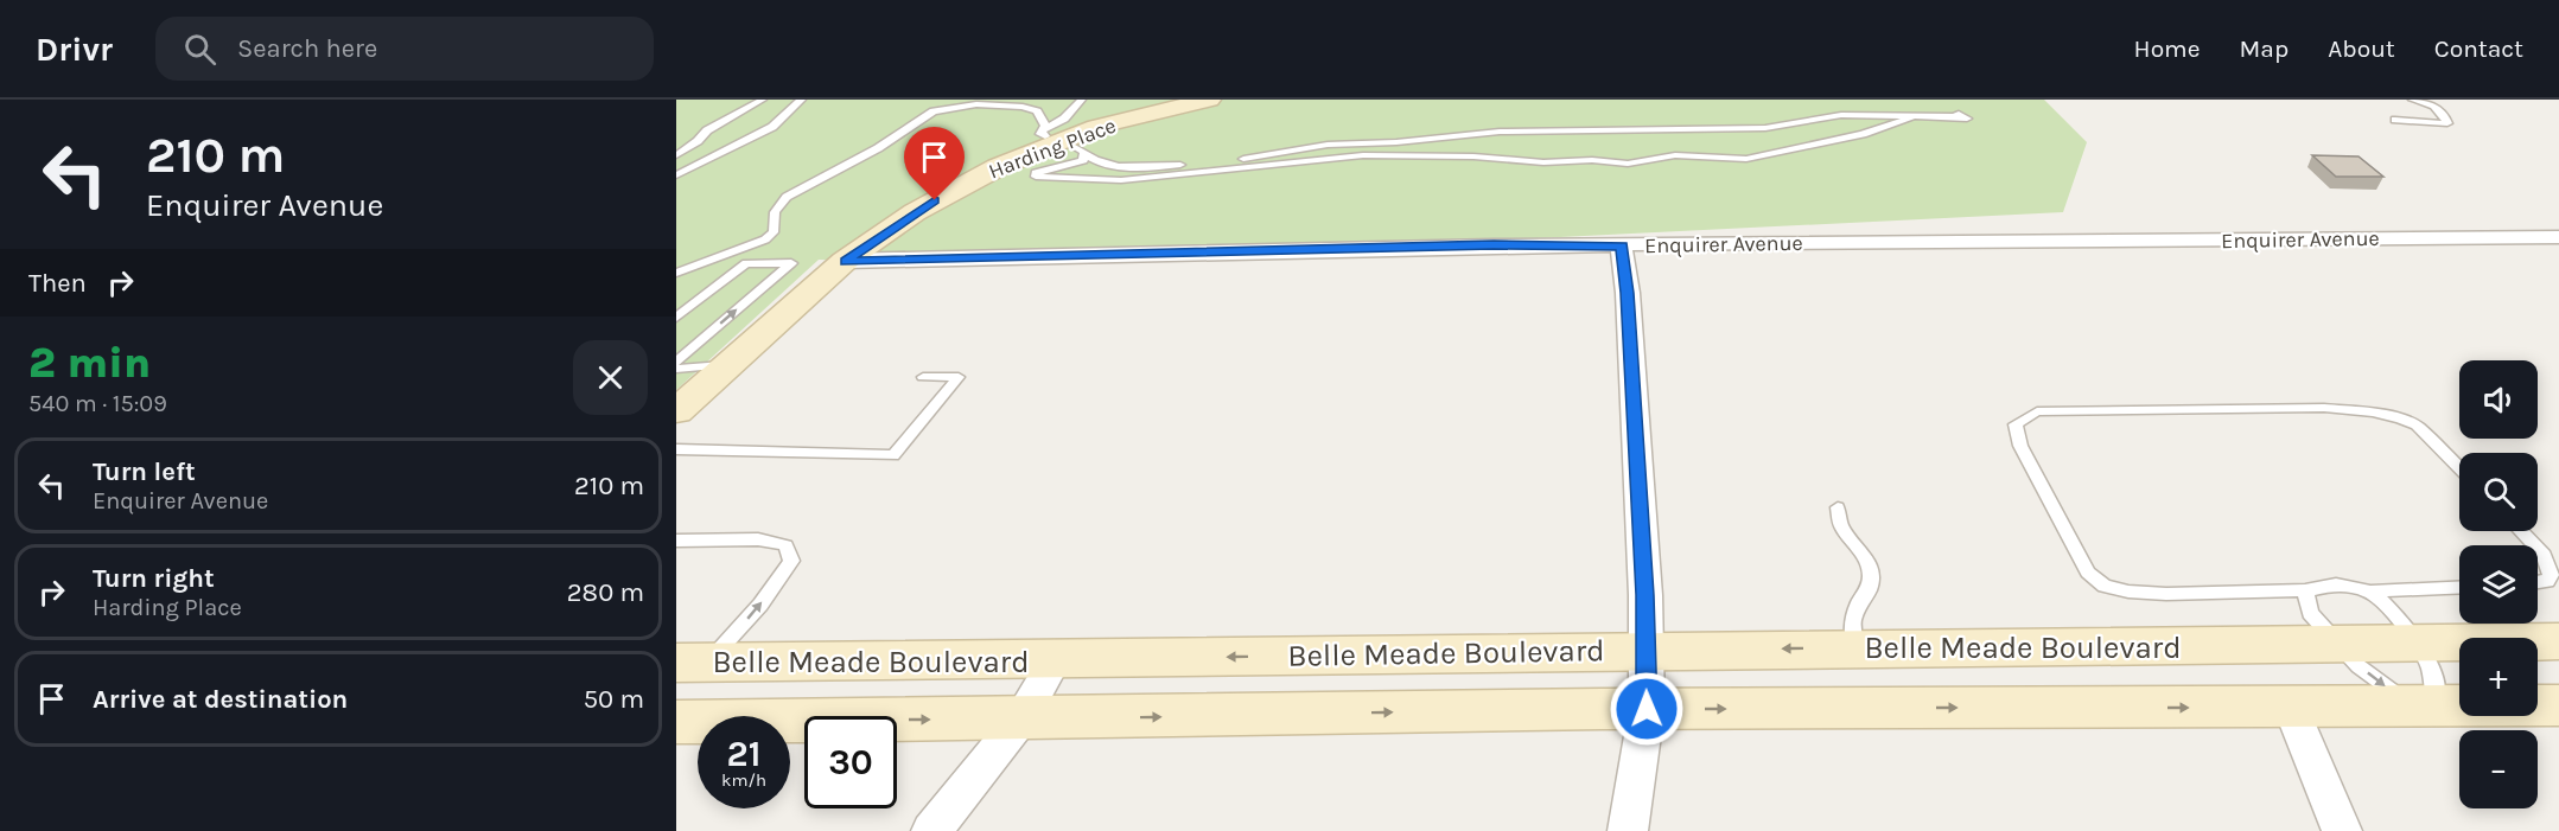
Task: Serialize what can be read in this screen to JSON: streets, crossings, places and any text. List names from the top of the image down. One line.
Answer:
{"streets":{"main road":["Harding Place","Belle Meade Boulevard"],"street":["Enquirer Avenue"]},"crossings":[["Harding Place","Enquirer Avenue"]],"page":{"header":"Drivr","search":"Search here","nav":["Home","Map","About","Contact"],"turn":["210 m","Enquirer Avenue"],"then":"Then","heading":["2 min","540 m · 15:09"],"map_buttons":["+","−"],"list":[{"name":"Turn left","note":"Enquirer Avenue","value":"210 m"},{"name":"Turn right","note":"Harding Place","value":"280 m"},{"name":"Arrive at destination","value":"50 m"}],"speed":"21 km/h","limit":"30"}}
